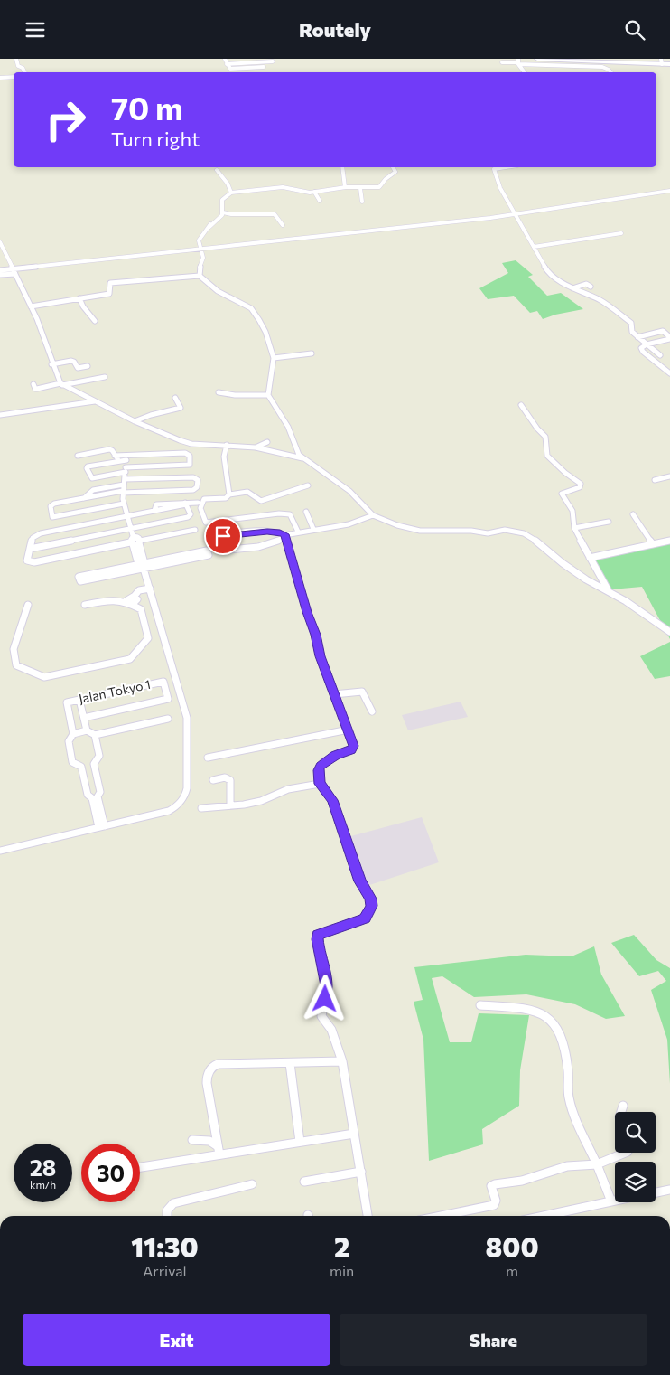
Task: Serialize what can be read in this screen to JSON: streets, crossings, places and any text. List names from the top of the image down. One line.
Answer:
{"streets":{"street":["Jalan Tokyo 1"]},"page":{"header":"Routely","turn":["70 m","Turn right"],"speed":"28 km/h","limit":"30","eta":["11:30","Arrival","2","min","800","m"],"buttons":["Exit","Share"]}}
